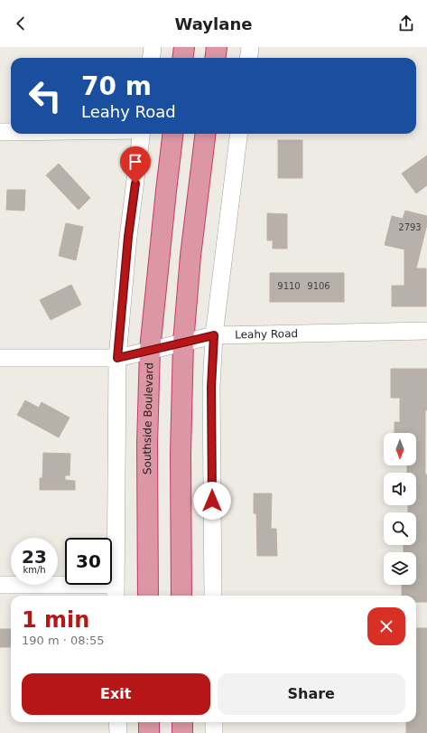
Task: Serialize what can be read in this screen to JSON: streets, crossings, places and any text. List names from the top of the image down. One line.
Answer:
{"streets":{"highway":["Southside Boulevard"],"street":["Leahy Road"]},"crossings":[["Leahy Road","Southside Boulevard"]],"house_numbers":["2793","9110","9106"],"north":"bottom","page":{"header":"Waylane","turn":["70 m","Leahy Road"],"speed":"23 km/h","limit":"30","heading":["1 min","190 m · 08:55"],"buttons":["Exit","Share"]}}
